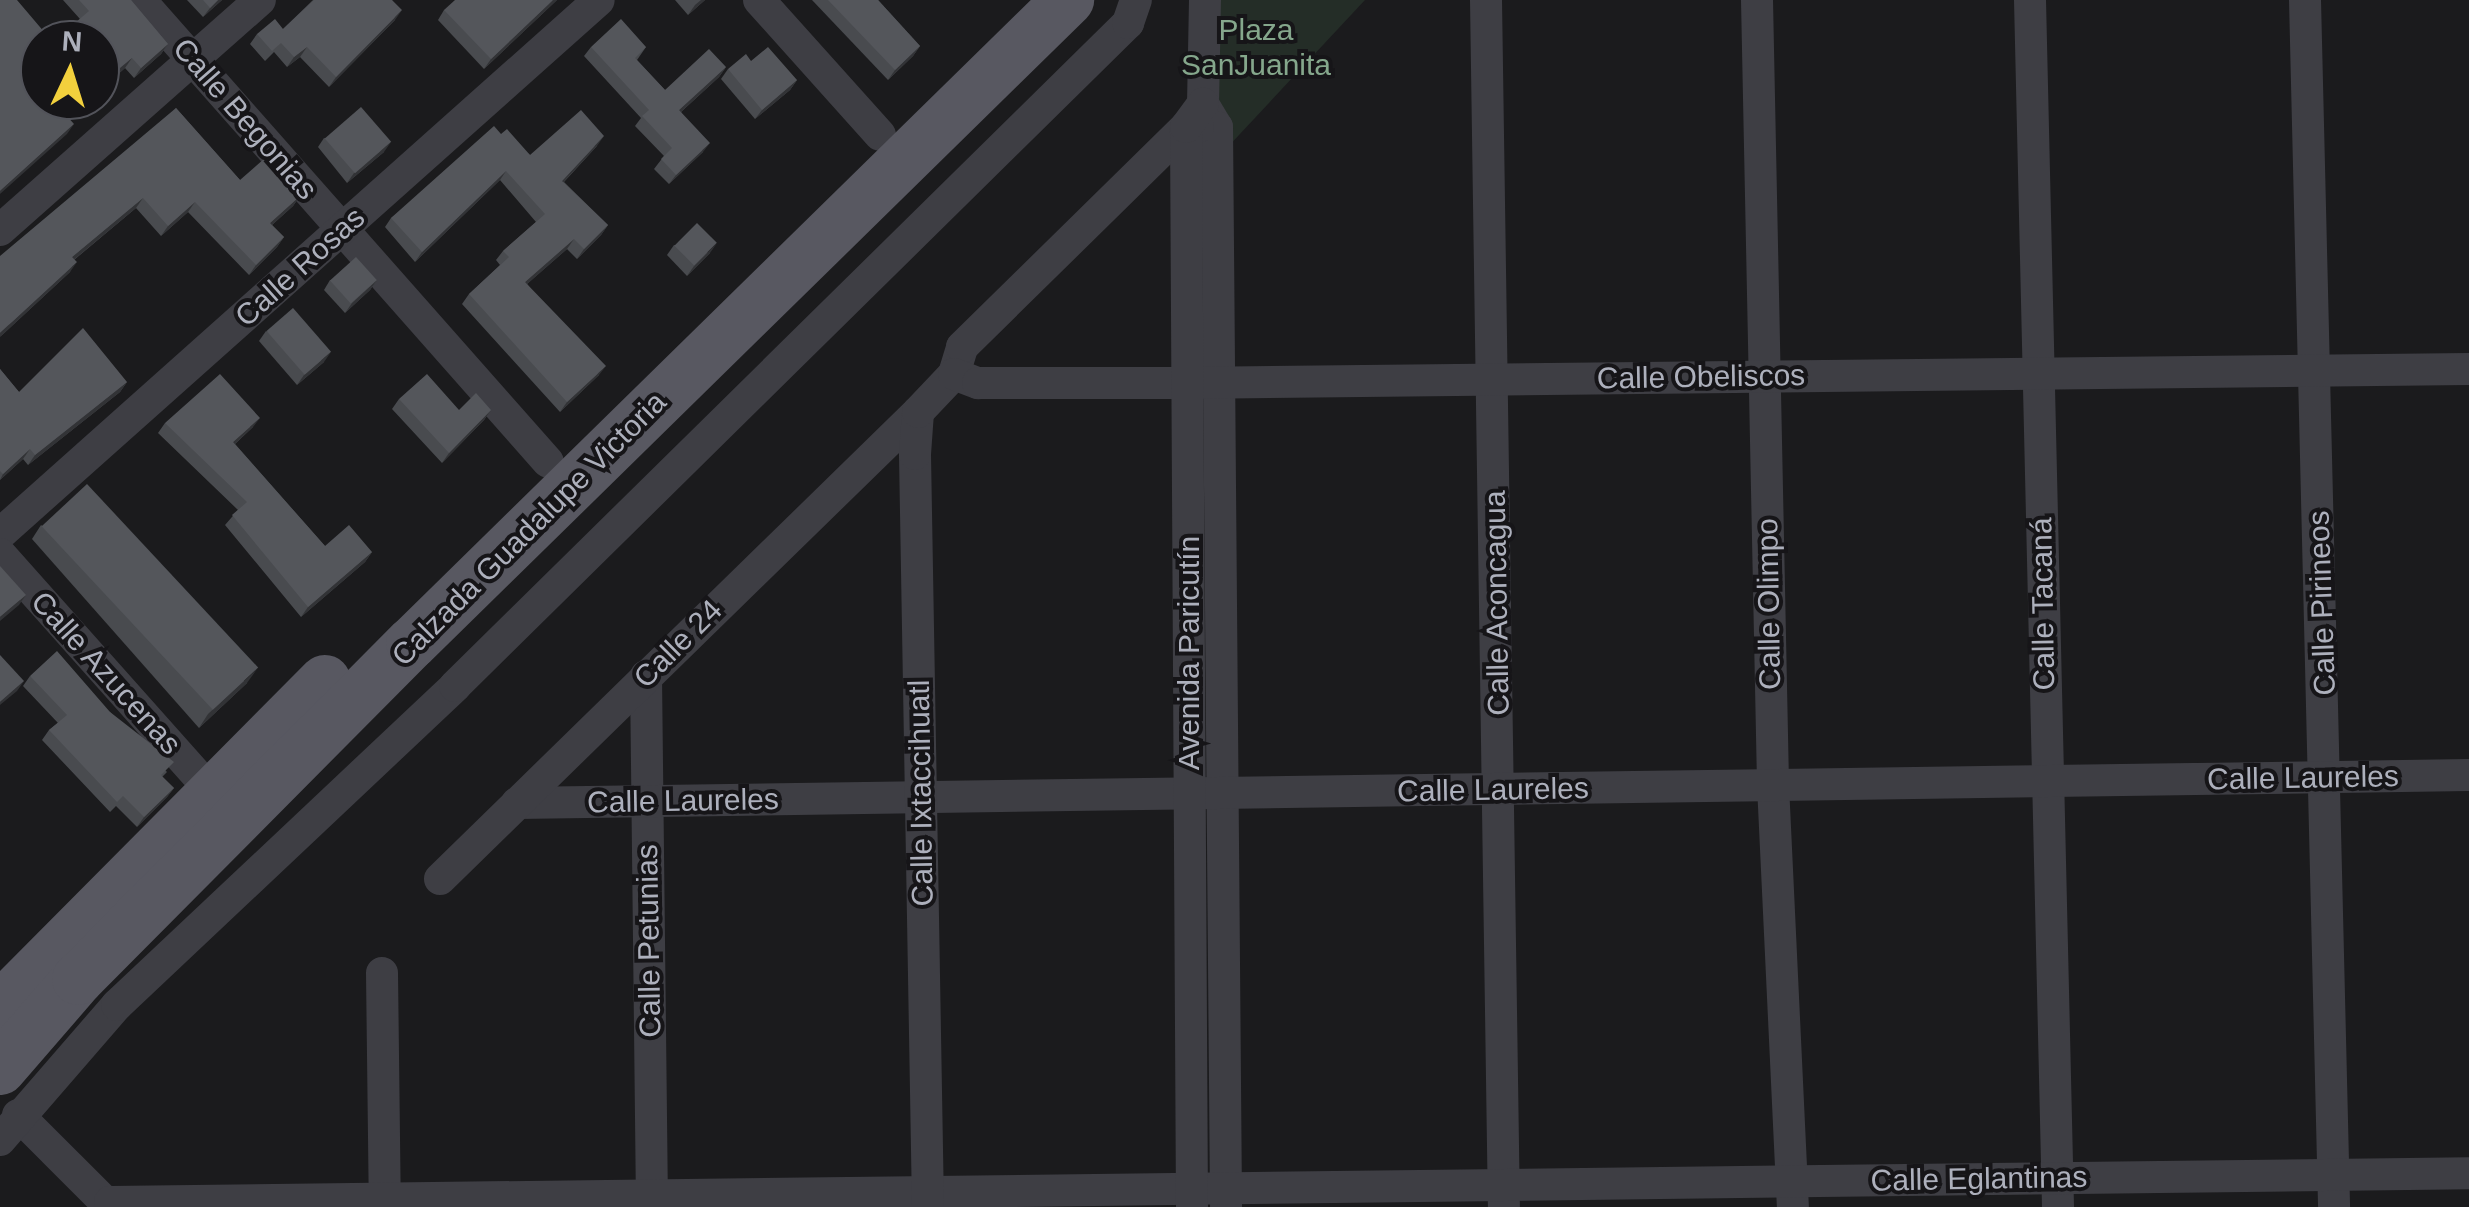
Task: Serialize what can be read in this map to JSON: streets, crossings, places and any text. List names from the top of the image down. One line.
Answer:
{"streets":{"main road":["Calzada Guadalupe Victoria"],"street":["Calle Begonias","Calle Rosas","Calle Obeliscos","Calle Aconcagua","Calle Pirineos","Calle Olimpo","Calle Tacaná","Calle 24","Avenida Paricutín","Calle Azucenas","Calle Laureles","Calle Ixtaccihuatl","Calle Petunias","Calle Eglantinas"]},"crossings":[["Calle Begonias","Calle Rosas"],["Calle Begonias","Calzada Guadalupe Victoria"],["Calle Obeliscos","Calle Aconcagua"],["Calle Obeliscos","Calle Pirineos"],["Calle Obeliscos","Calle Olimpo"],["Calle Obeliscos","Calle Tacaná"],["Calle Obeliscos","Avenida Paricutín"],["Calzada Guadalupe Victoria","Calle Azucenas"],["Calle Aconcagua","Calle Laureles"],["Calle Aconcagua","Calle Eglantinas"],["Calle Pirineos","Calle Laureles"],["Calle Pirineos","Calle Eglantinas"],["Calle Olimpo","Calle Laureles"],["Calle Olimpo","Calle Eglantinas"],["Calle Tacaná","Calle Laureles"],["Calle Tacaná","Calle Eglantinas"],["Calle 24","Calle Laureles"],["Calle 24","Calle Ixtaccihuatl"],["Calle 24","Calle Petunias"],["Avenida Paricutín","Calle Laureles"],["Avenida Paricutín","Calle Eglantinas"],["Calle Laureles","Calle Ixtaccihuatl"],["Calle Laureles","Calle Petunias"],["Calle Ixtaccihuatl","Calle Eglantinas"],["Calle Petunias","Calle Eglantinas"]],"parks":["Plaza SanJuanita"],"north":"top"}
